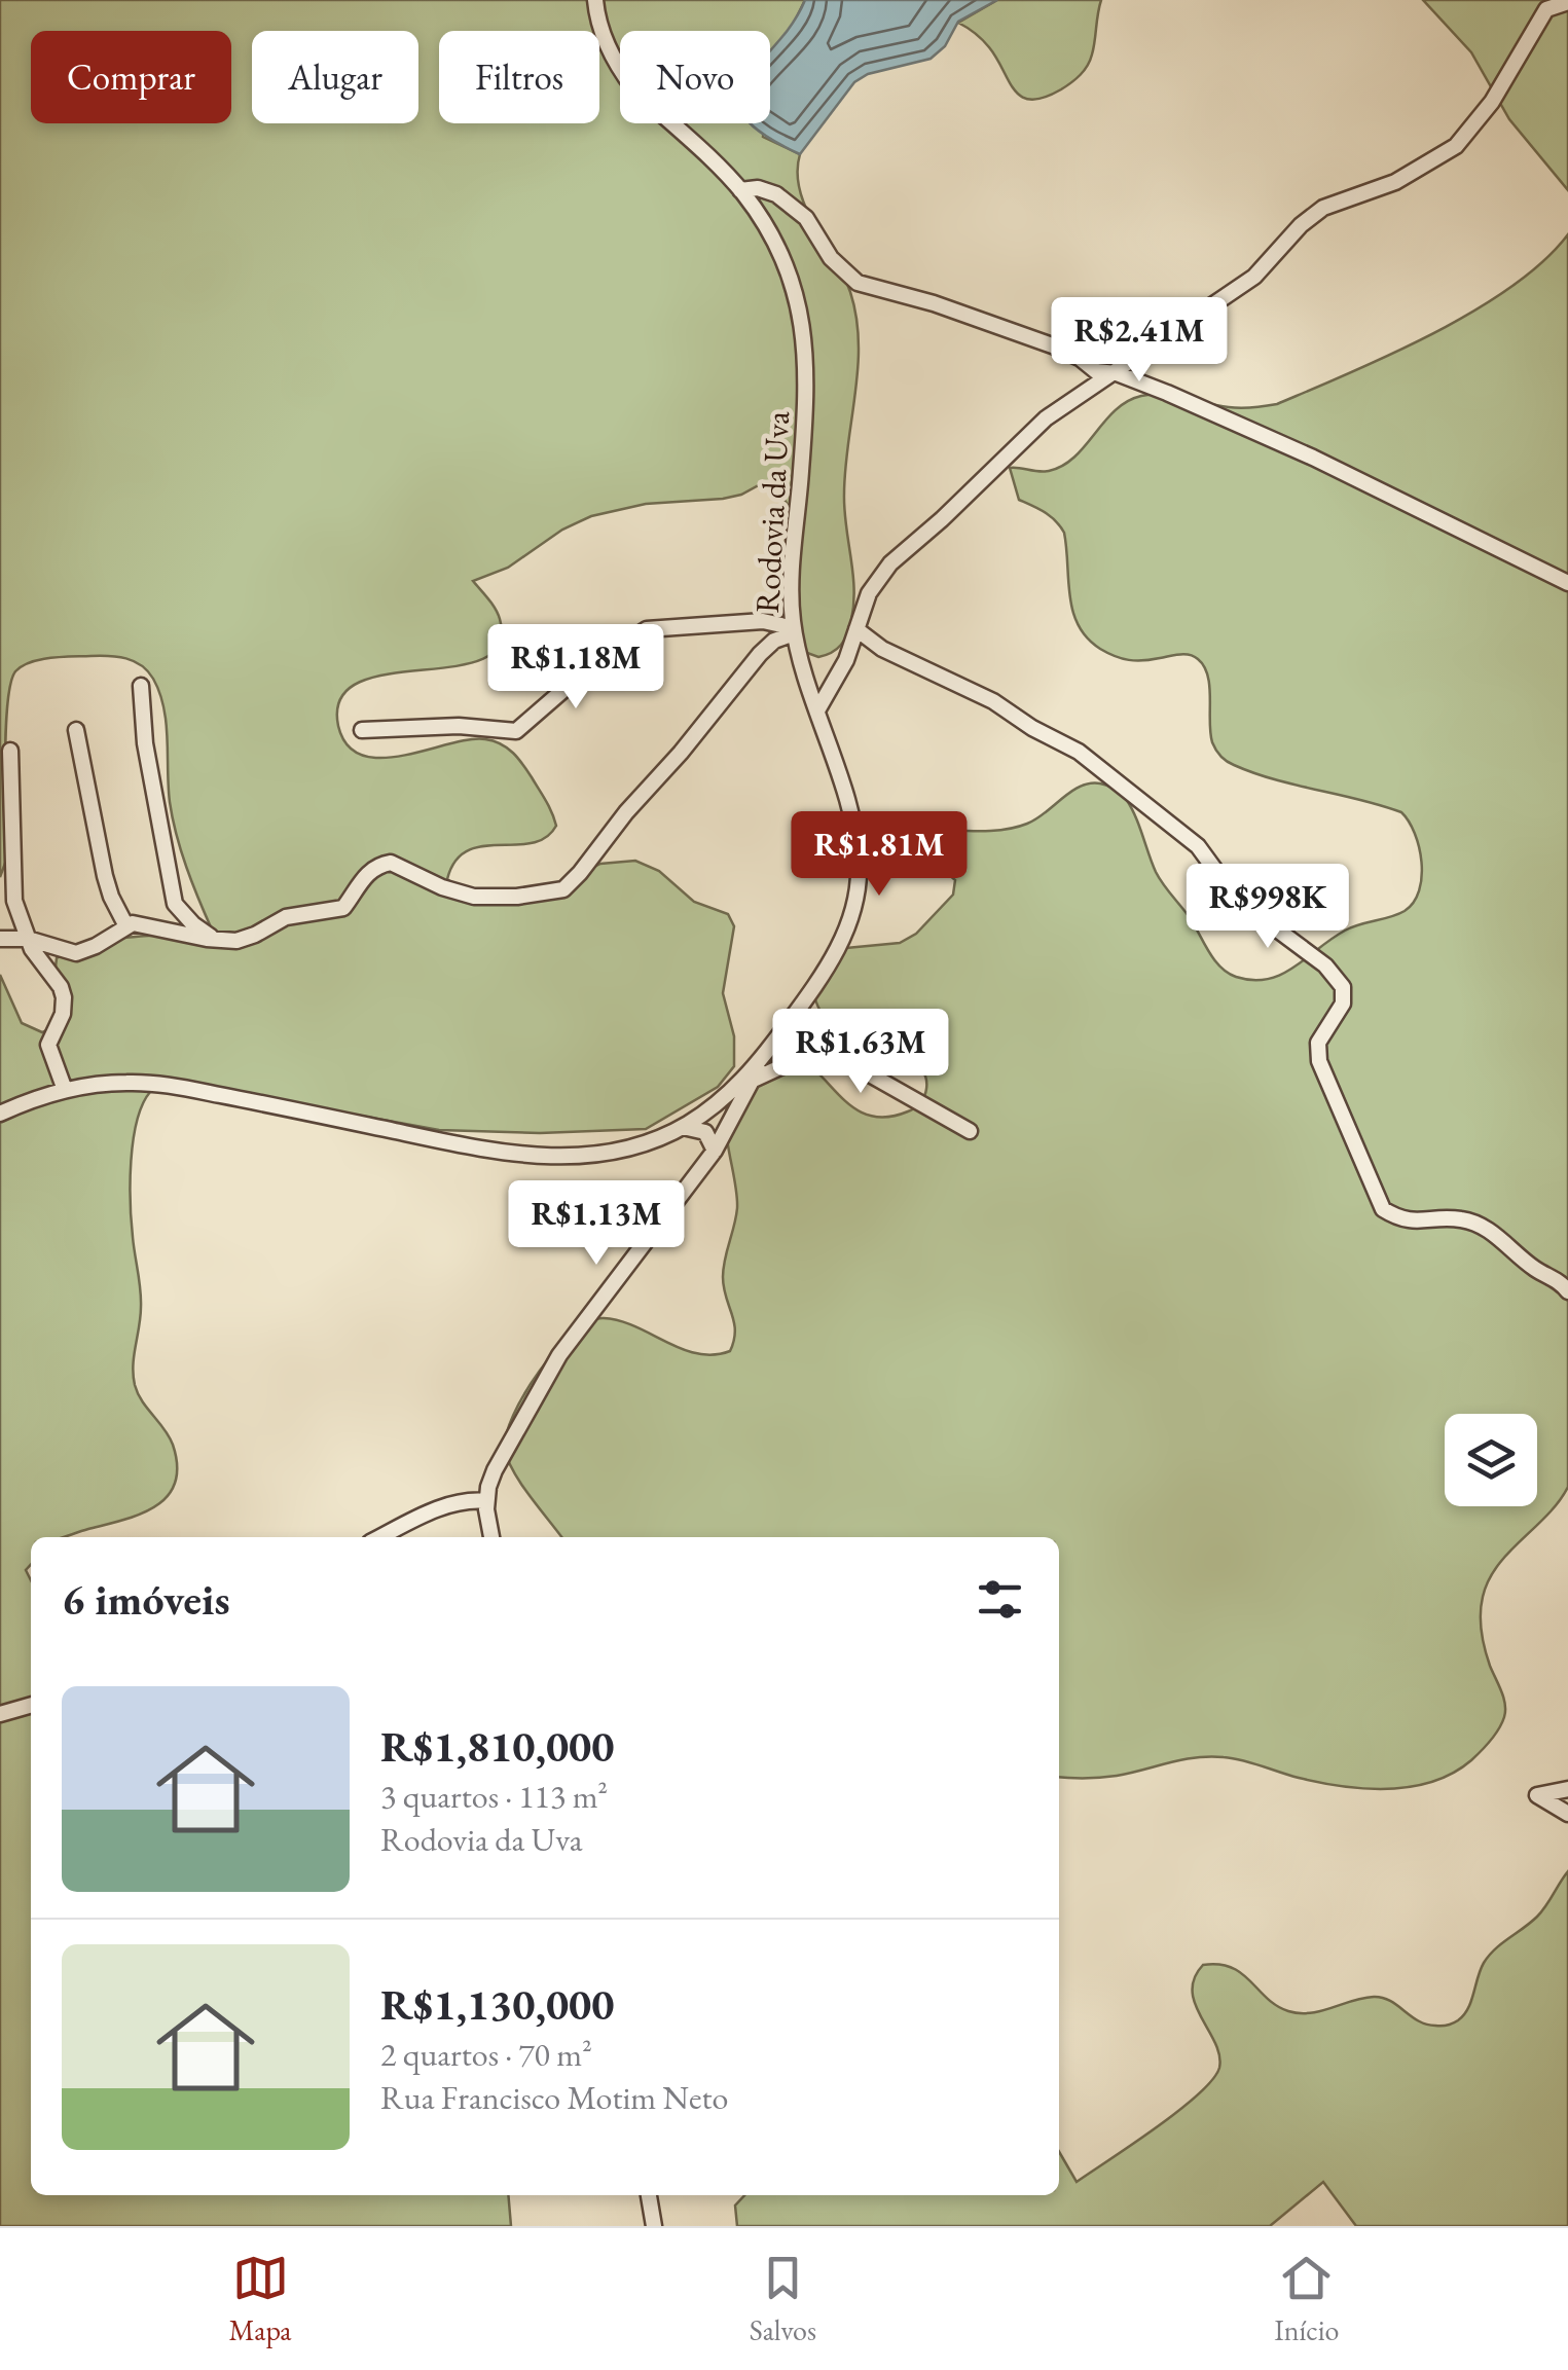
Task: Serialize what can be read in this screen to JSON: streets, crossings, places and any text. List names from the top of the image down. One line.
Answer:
{"streets":{"street":["Rodovia da Uva"]},"page":{"chip":["Comprar","Alugar","Filtros","Novo"],"price":["R$2.41M","R$1.18M","R$1.81M","R$998K","R$1.63M","R$1.13M"],"heading":"6 imóveis","list":[{"name":"R$1,810,000","note":"3 quartos · 113 m² · Rodovia da Uva"},{"name":"R$1,130,000","note":"2 quartos · 70 m² · Rua Francisco Motim Neto"}],"tabs":["Mapa","Salvos","Início"]}}
